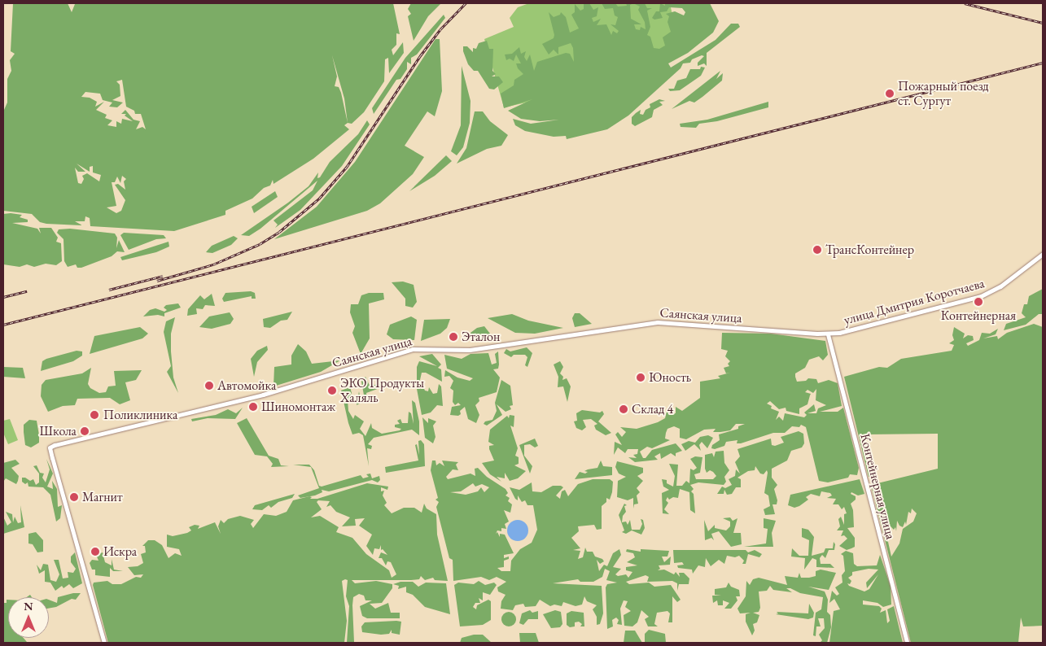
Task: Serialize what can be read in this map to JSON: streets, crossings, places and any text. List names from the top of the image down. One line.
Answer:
{"streets":{"street":["улица Дмитрия Коротчаева","Саянская улица","Контейнерная улица"]},"crossings":[["улица Дмитрия Коротчаева","Саянская улица"],["улица Дмитрия Коротчаева","Контейнерная улица"],["Саянская улица","Контейнерная улица"]],"places":["Пожарный поезд ст. Сургут","ТрансКонтейнер","Контейнерная","Эталон","Юность","Автомойка","ЭКО Продукты Халяль","Шиномонтаж","Склад 4","Поликлиника","Школа","Магнит","Искра"],"north":"top"}
